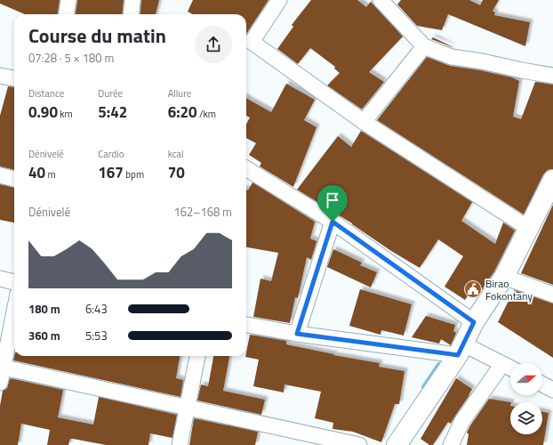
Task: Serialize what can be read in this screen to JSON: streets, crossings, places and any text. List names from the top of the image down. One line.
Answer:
{"places":{"public building":["Birao Fokontany"]},"north":"right","page":{"heading":["Course du matin","07:28 · 5 × 180 m"],"stats":[["Distance","0.90 km"],["Durée","5:42"],["Allure","6:20 /km"],["Dénivelé","40 m"],["Cardio","167 bpm"],["kcal","70"]],"chart":["Dénivelé","162–168 m"],"list":[{"name":"180 m","note":"6:43"},{"name":"360 m","note":"5:53"}]}}
